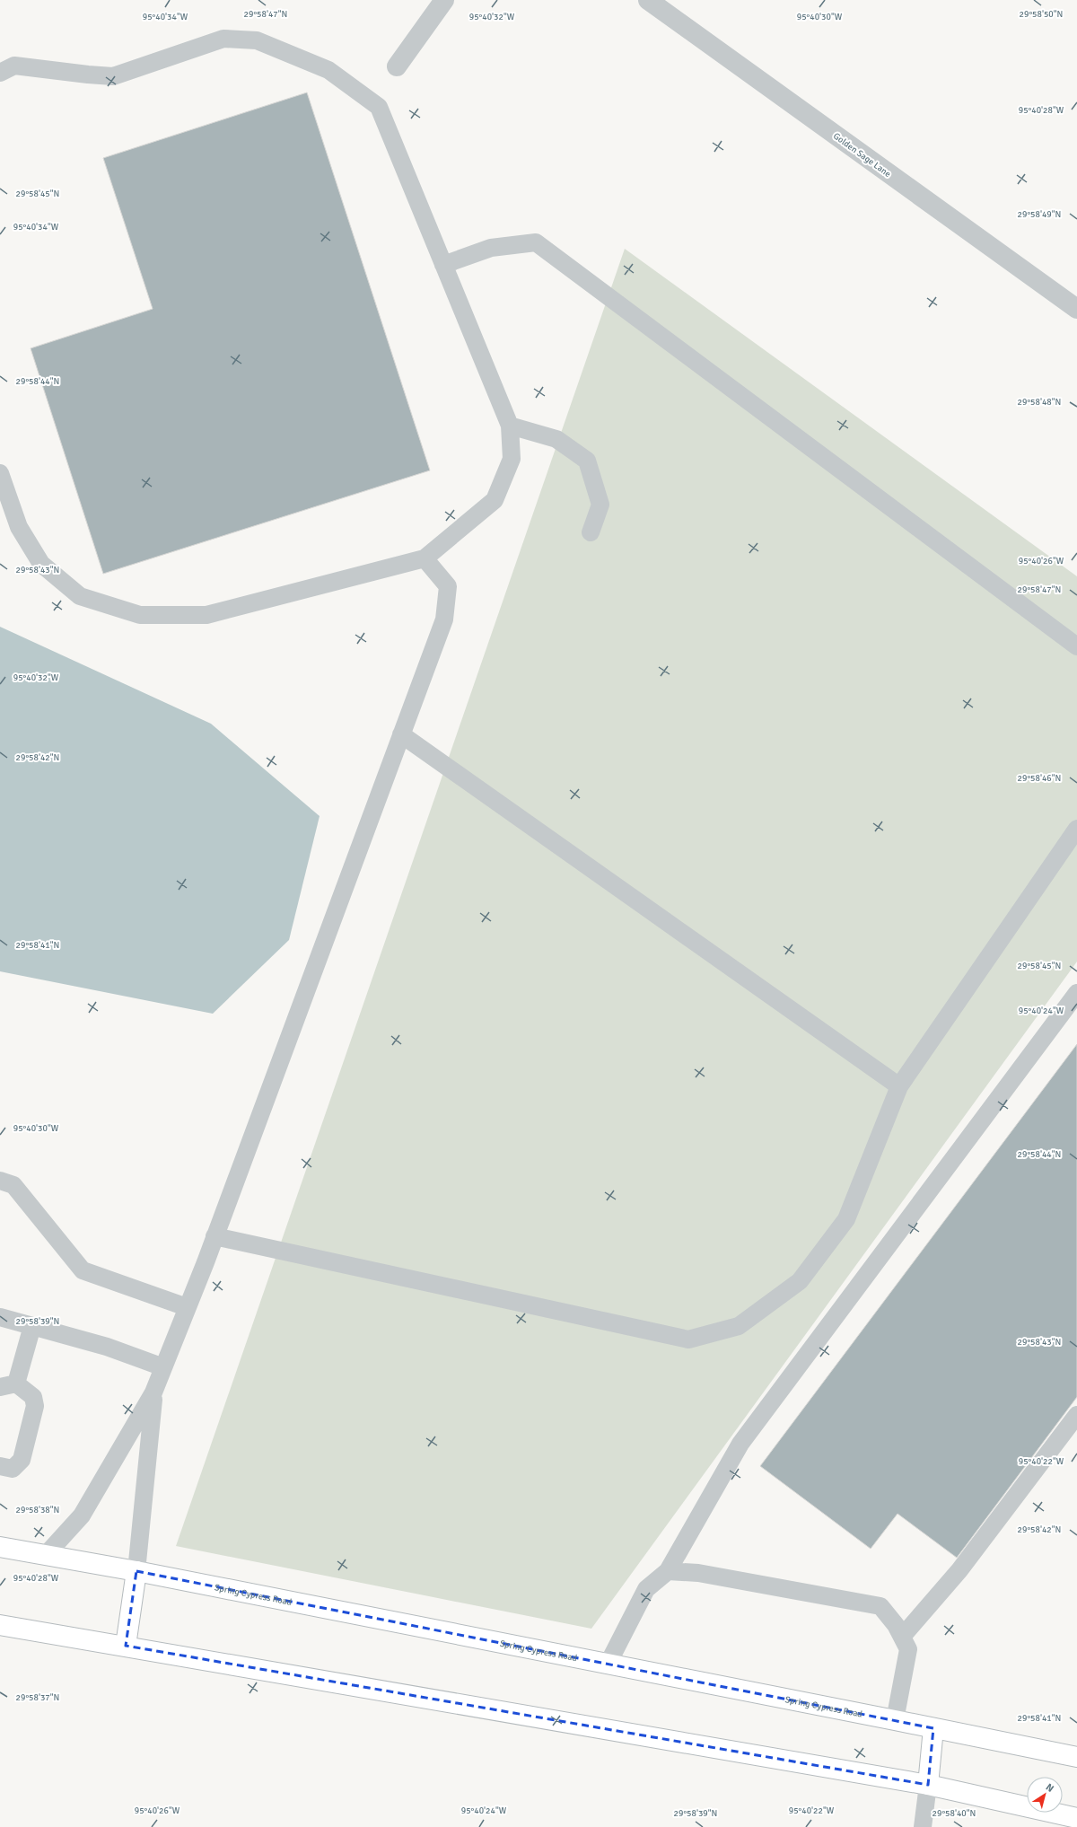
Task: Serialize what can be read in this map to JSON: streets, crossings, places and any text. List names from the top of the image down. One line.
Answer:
{"streets":{"main road":["Spring Cypress Road"],"street":["Golden Sage Lane"]},"north":"top right","coordinates":["29°58'50\"N","29°58'47\"N","95°40'34\"W","95°40'32\"W","95°40'30\"W","95°40'28\"W","29°58'45\"N","29°58'49\"N","29°58'44\"N","29°58'48\"N","95°40'26\"W","29°58'43\"N","29°58'42\"N","29°58'46\"N","29°58'41\"N","95°40'24\"W","29°58'39\"N","95°40'22\"W","29°58'38\"N","29°58'37\"N","29°58'40\"N"]}
